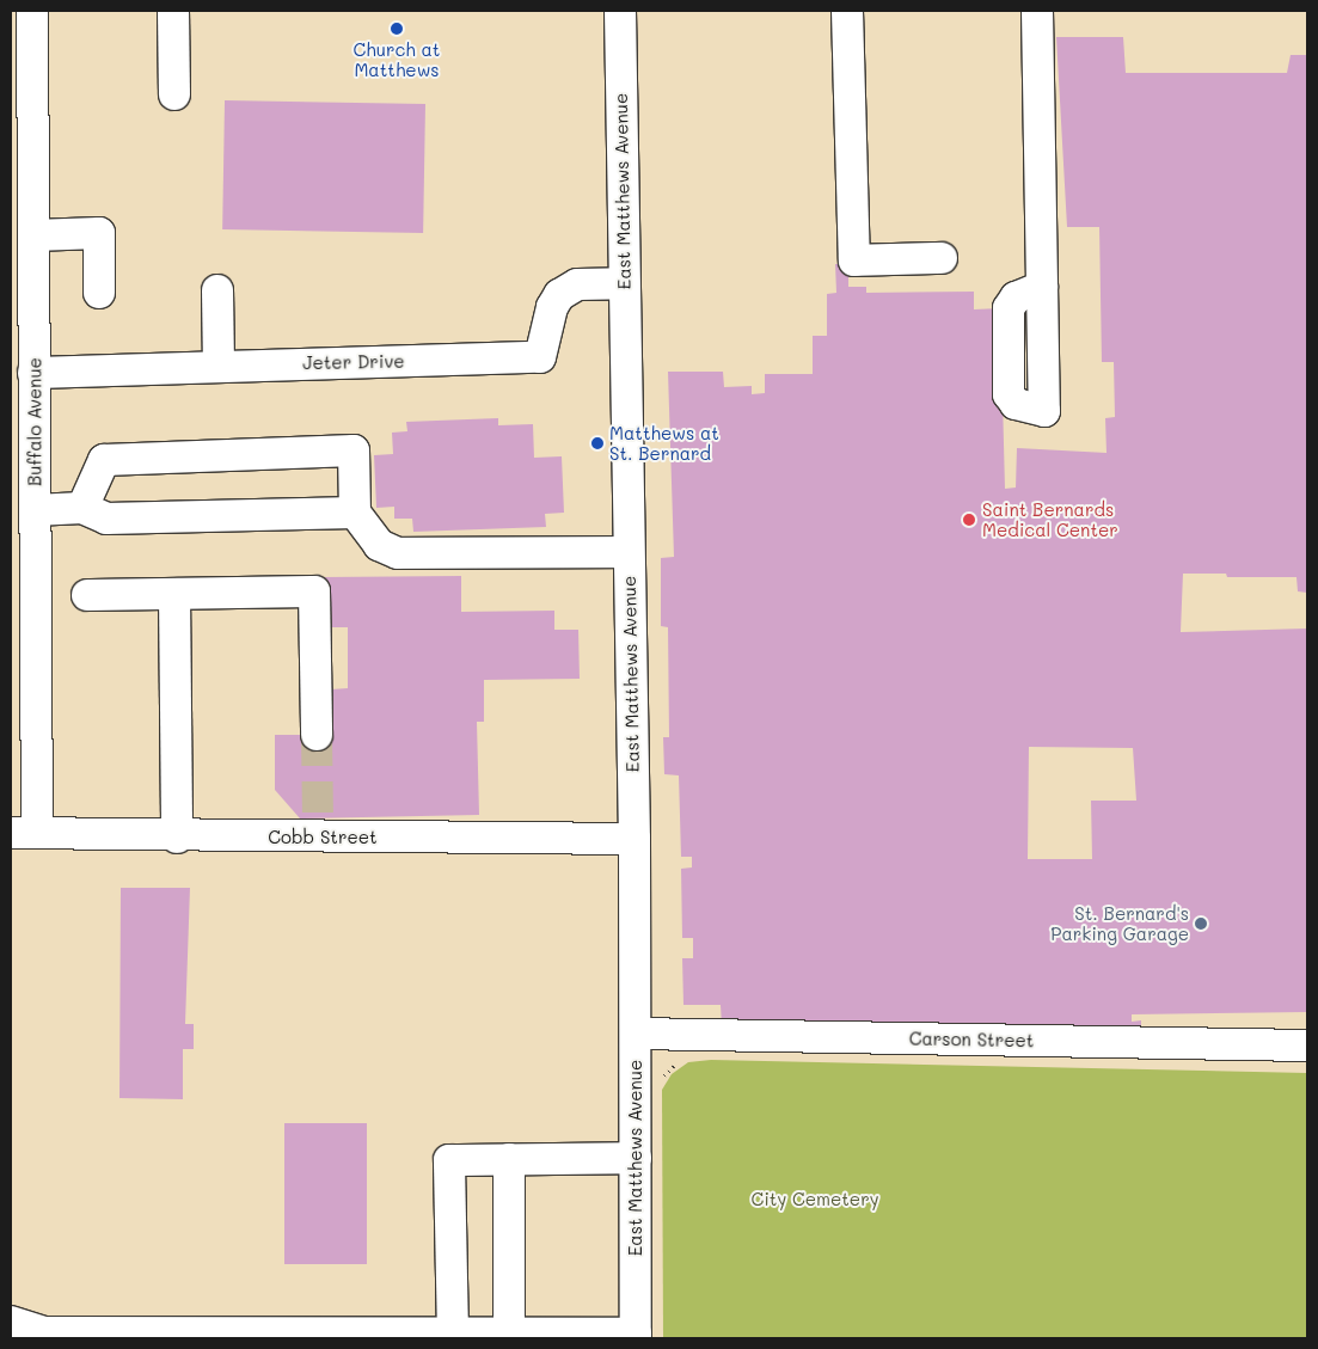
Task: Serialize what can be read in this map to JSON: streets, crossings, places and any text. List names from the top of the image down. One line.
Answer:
{"streets":{"street":["East Matthews Avenue","Jeter Drive","Buffalo Avenue","Cobb Street","Carson Street"]},"crossings":[["East Matthews Avenue","Jeter Drive"],["East Matthews Avenue","Cobb Street"],["East Matthews Avenue","Carson Street"],["Jeter Drive","Buffalo Avenue"],["Buffalo Avenue","Cobb Street"]],"parks":["City Cemetery"],"places":["Church at Matthews","Matthews at St. Bernard","Saint Bernards Medical Center","St. Bernard's Parking Garage"]}
